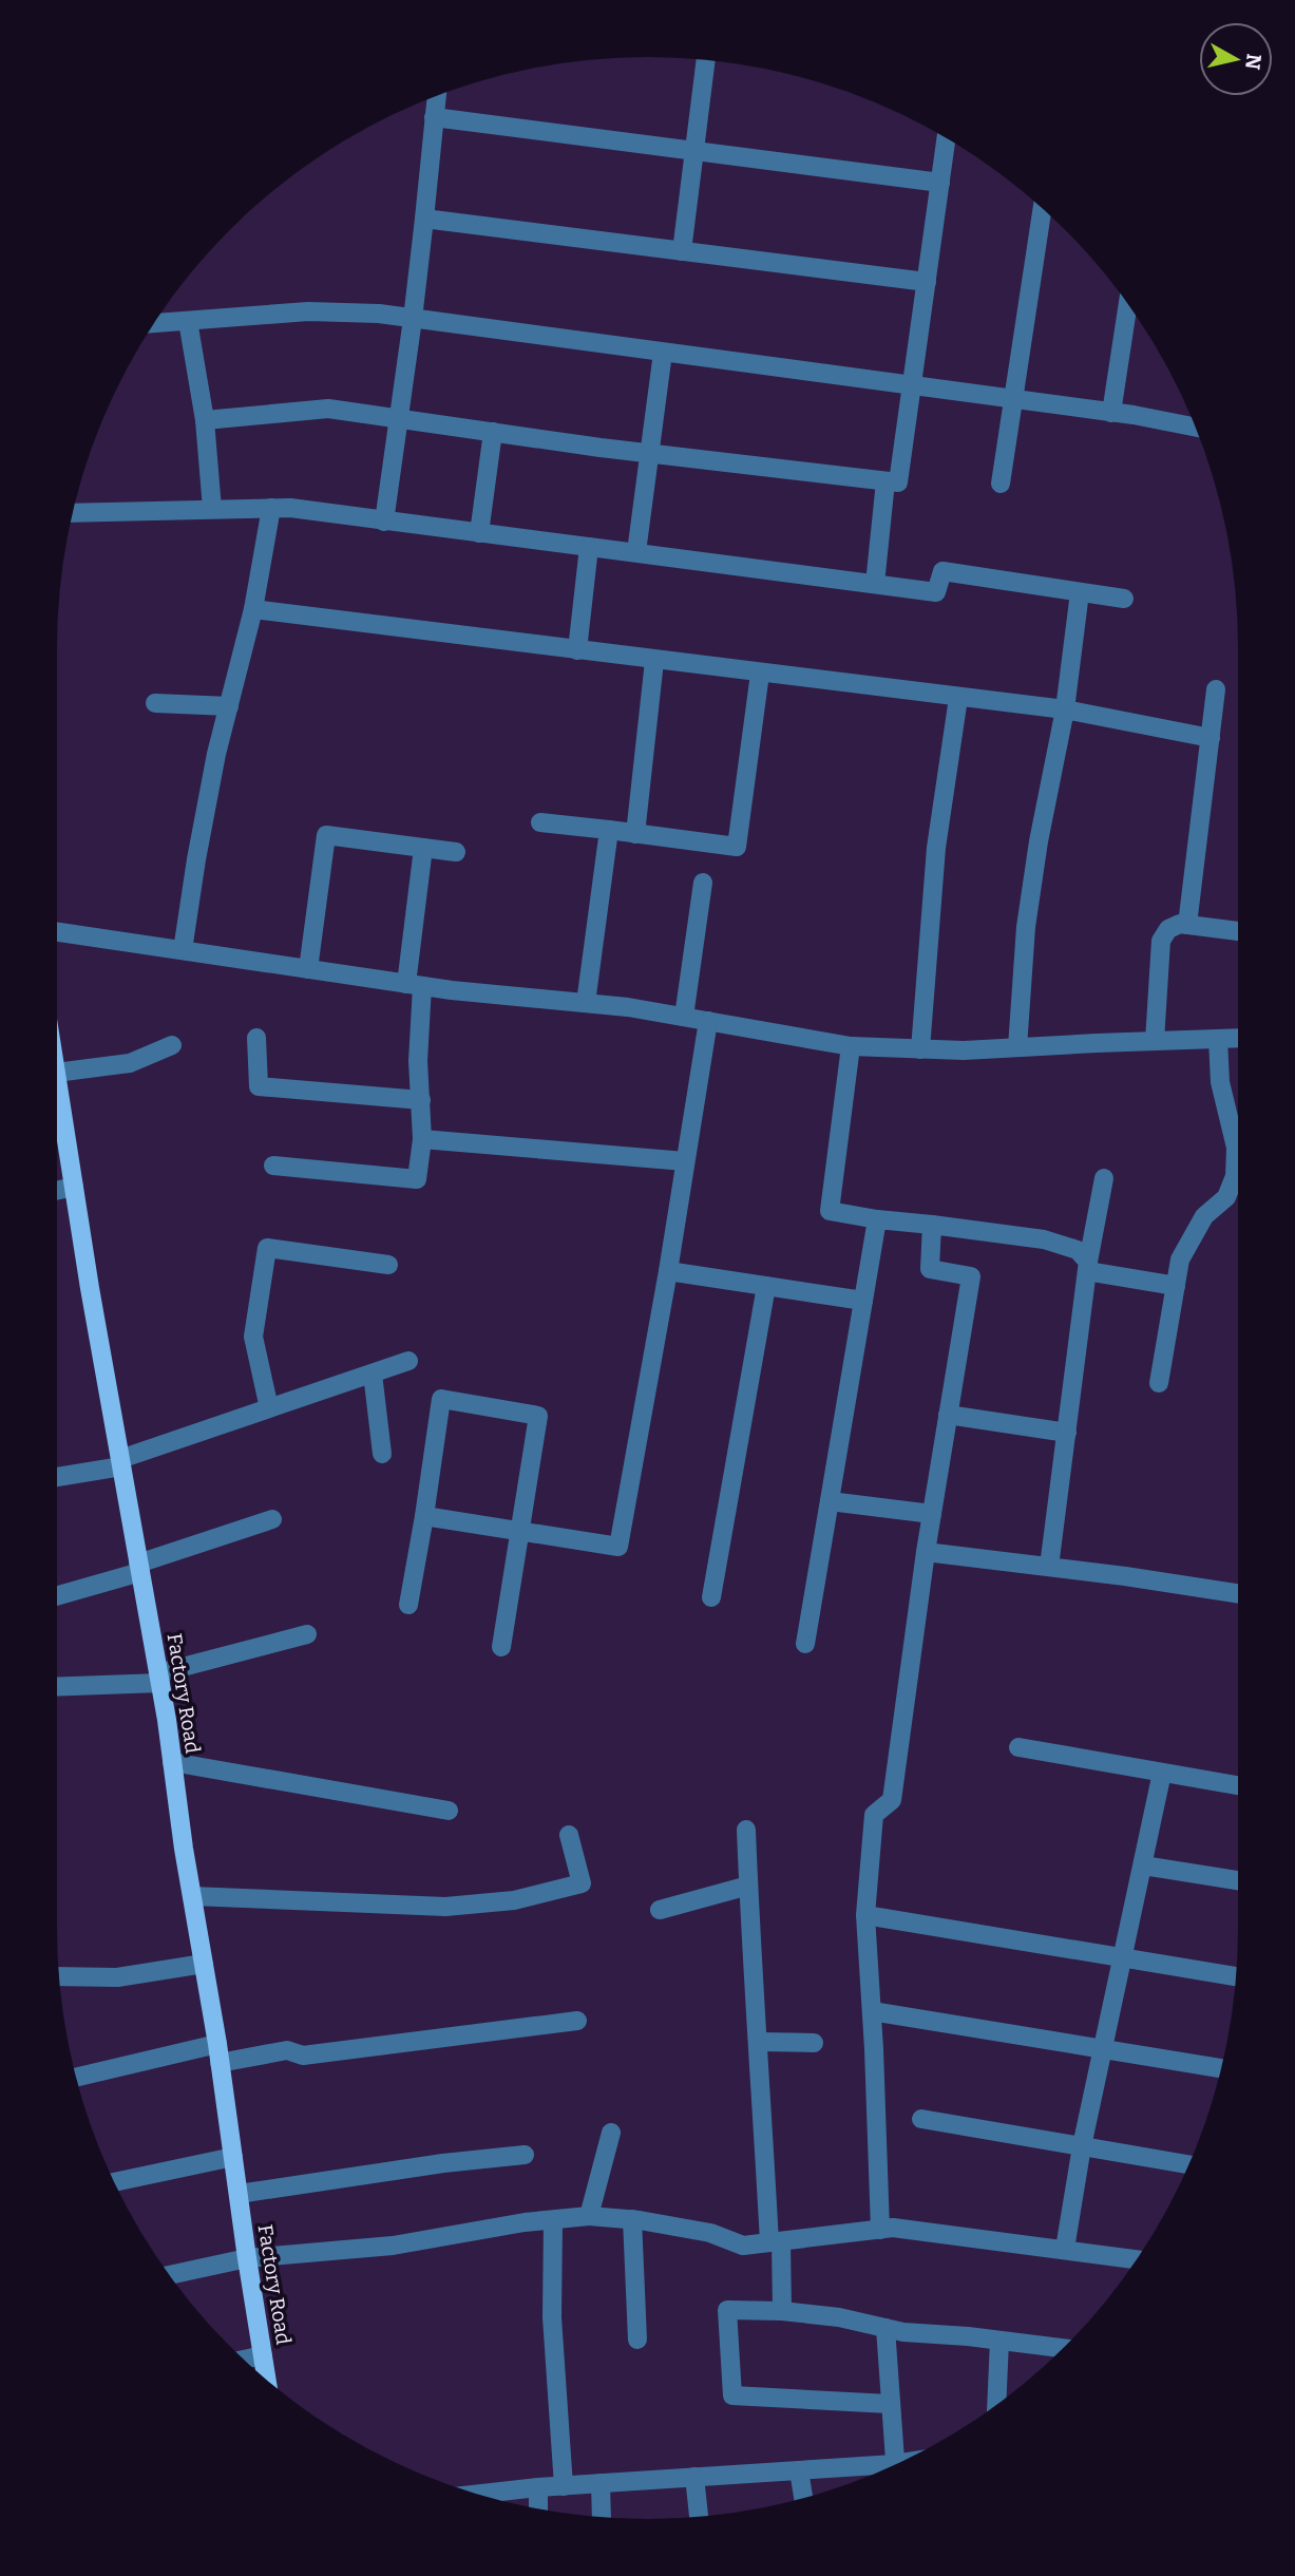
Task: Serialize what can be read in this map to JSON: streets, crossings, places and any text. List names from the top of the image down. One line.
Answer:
{"streets":{"main road":["Factory Road"]},"north":"right"}
